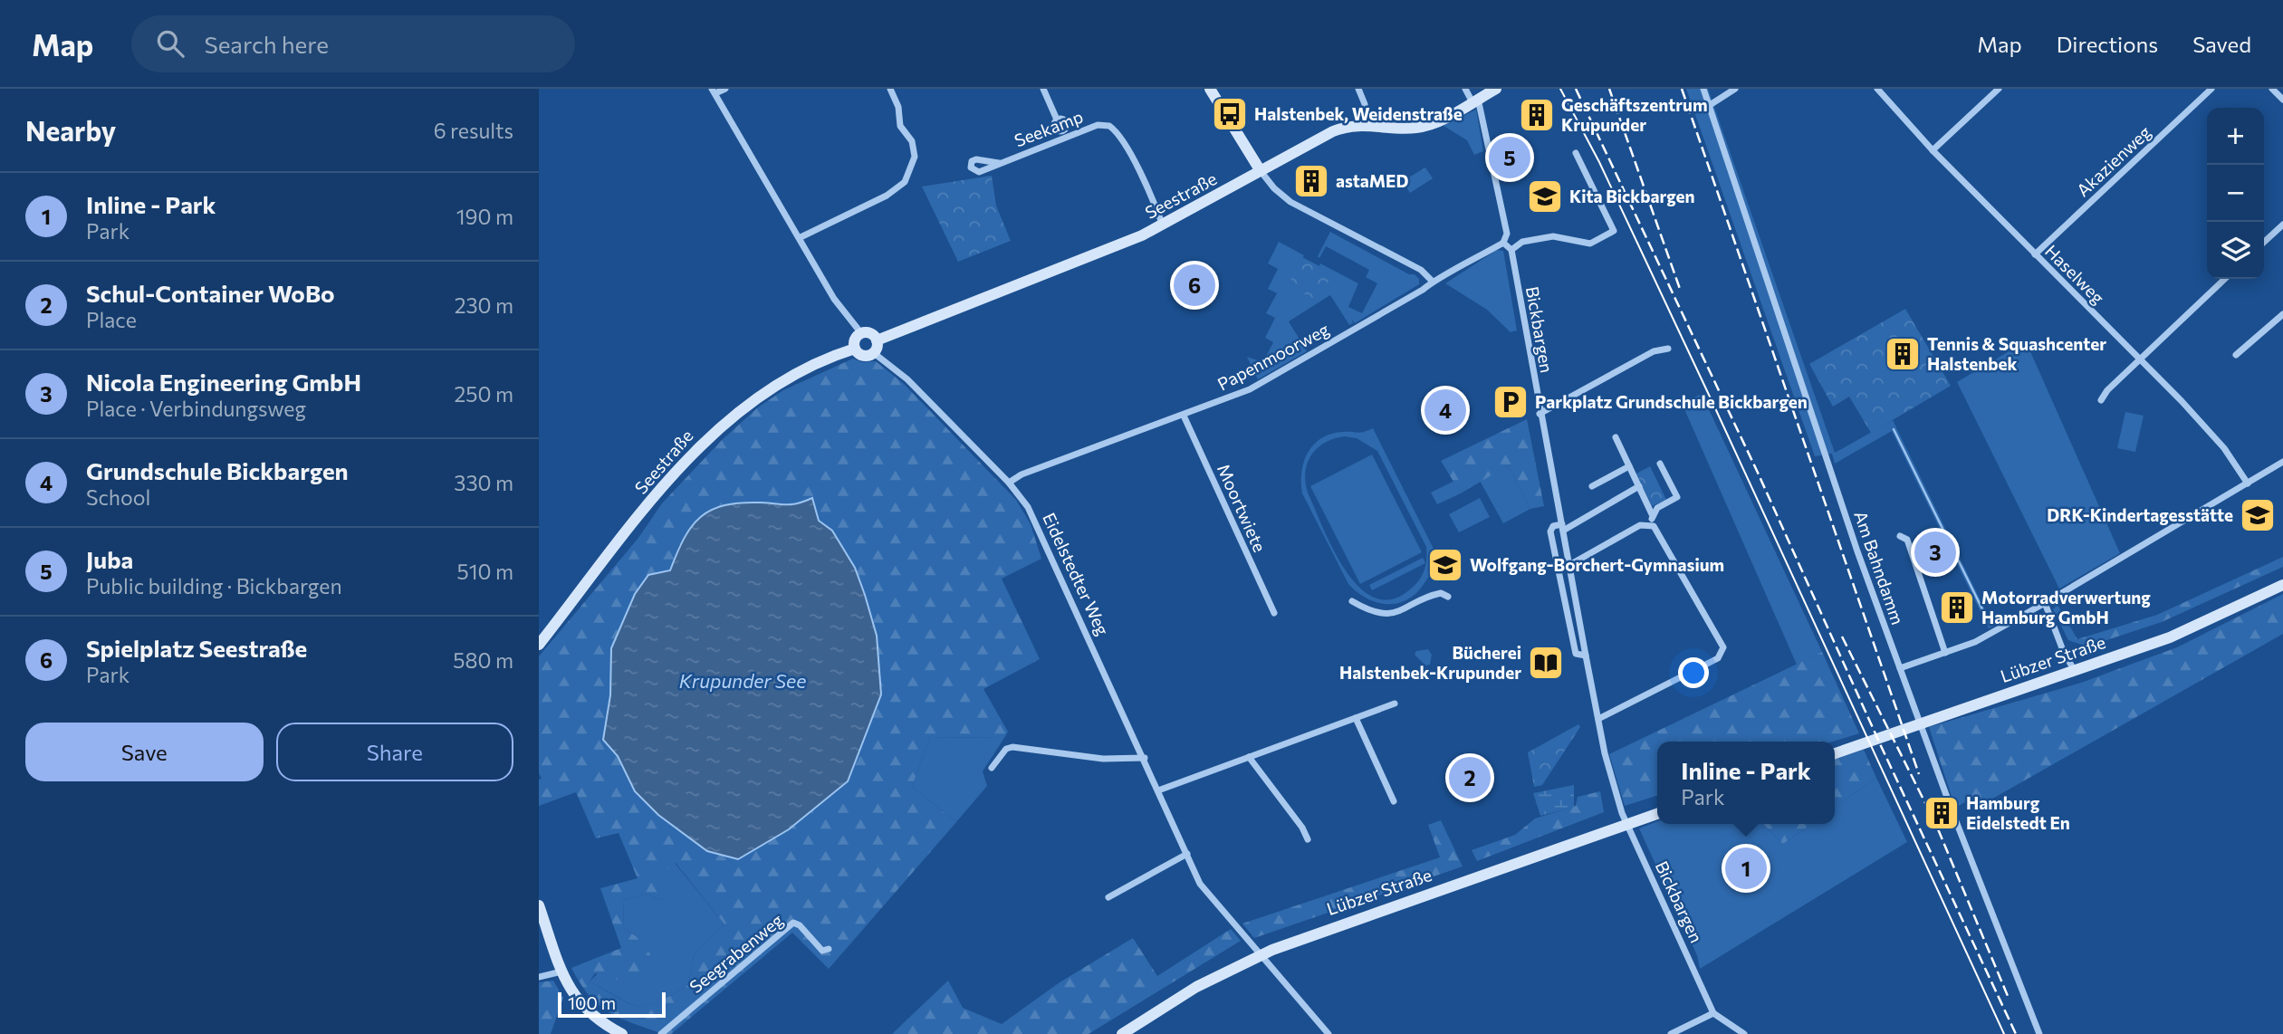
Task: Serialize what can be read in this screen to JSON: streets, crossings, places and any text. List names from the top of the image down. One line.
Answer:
{"streets":{"street":["Seekamp","Akazienweg","Seestraße","Haselweg","Bickbargen","Papenmoorweg","Moortwiete","Am Bahndamm","Eidelstedter Weg","Lübzer Straße","Seegrabenweg"]},"crossings":[["Seekamp","Seestraße"],["Akazienweg","Haselweg"],["Seestraße","Eidelstedter Weg"],["Bickbargen","Lübzer Straße"],["Papenmoorweg","Moortwiete"],["Papenmoorweg","Eidelstedter Weg"],["Eidelstedter Weg","Lübzer Straße"]],"water":["Krupunder See"],"places":{"bus stop":["Halstenbek, Weidenstraße"],"building":["Geschäftszentrum Krupunder","astaMED","Tennis & Squashcenter Halstenbek","Motorradverwertung Hamburg GmbH","Hamburg Eidelstedt En"],"school or university":["Kita Bickbargen","DRK-Kindertagesstätte","Wolfgang-Borchert-Gymnasium"],"parking":["Parkplatz Grundschule Bickbargen"],"library":["Bücherei Halstenbek-Krupunder"]},"scale_bar":"100 m","page":{"header":"Map","search":"Search here","nav":["Map","Directions","Saved"],"heading":["Nearby","6 results"],"map_buttons":["+","−"],"pins":["5","6","4","3","2","1"],"list":[{"mark":"1","name":"Inline - Park","note":"Park","value":"190 m"},{"mark":"2","name":"Schul-Container WoBo","note":"Place","value":"230 m"},{"mark":"3","name":"Nicola Engineering GmbH","note":"Place · Verbindungsweg","value":"250 m"},{"mark":"4","name":"Grundschule Bickbargen","note":"School","value":"330 m"},{"mark":"5","name":"Juba","note":"Public building · Bickbargen","value":"510 m"},{"mark":"6","name":"Spielplatz Seestraße","note":"Park","value":"580 m"}],"buttons":["Save","Share"],"popup":["Inline - Park","Park"],"scale":"100 m"}}
